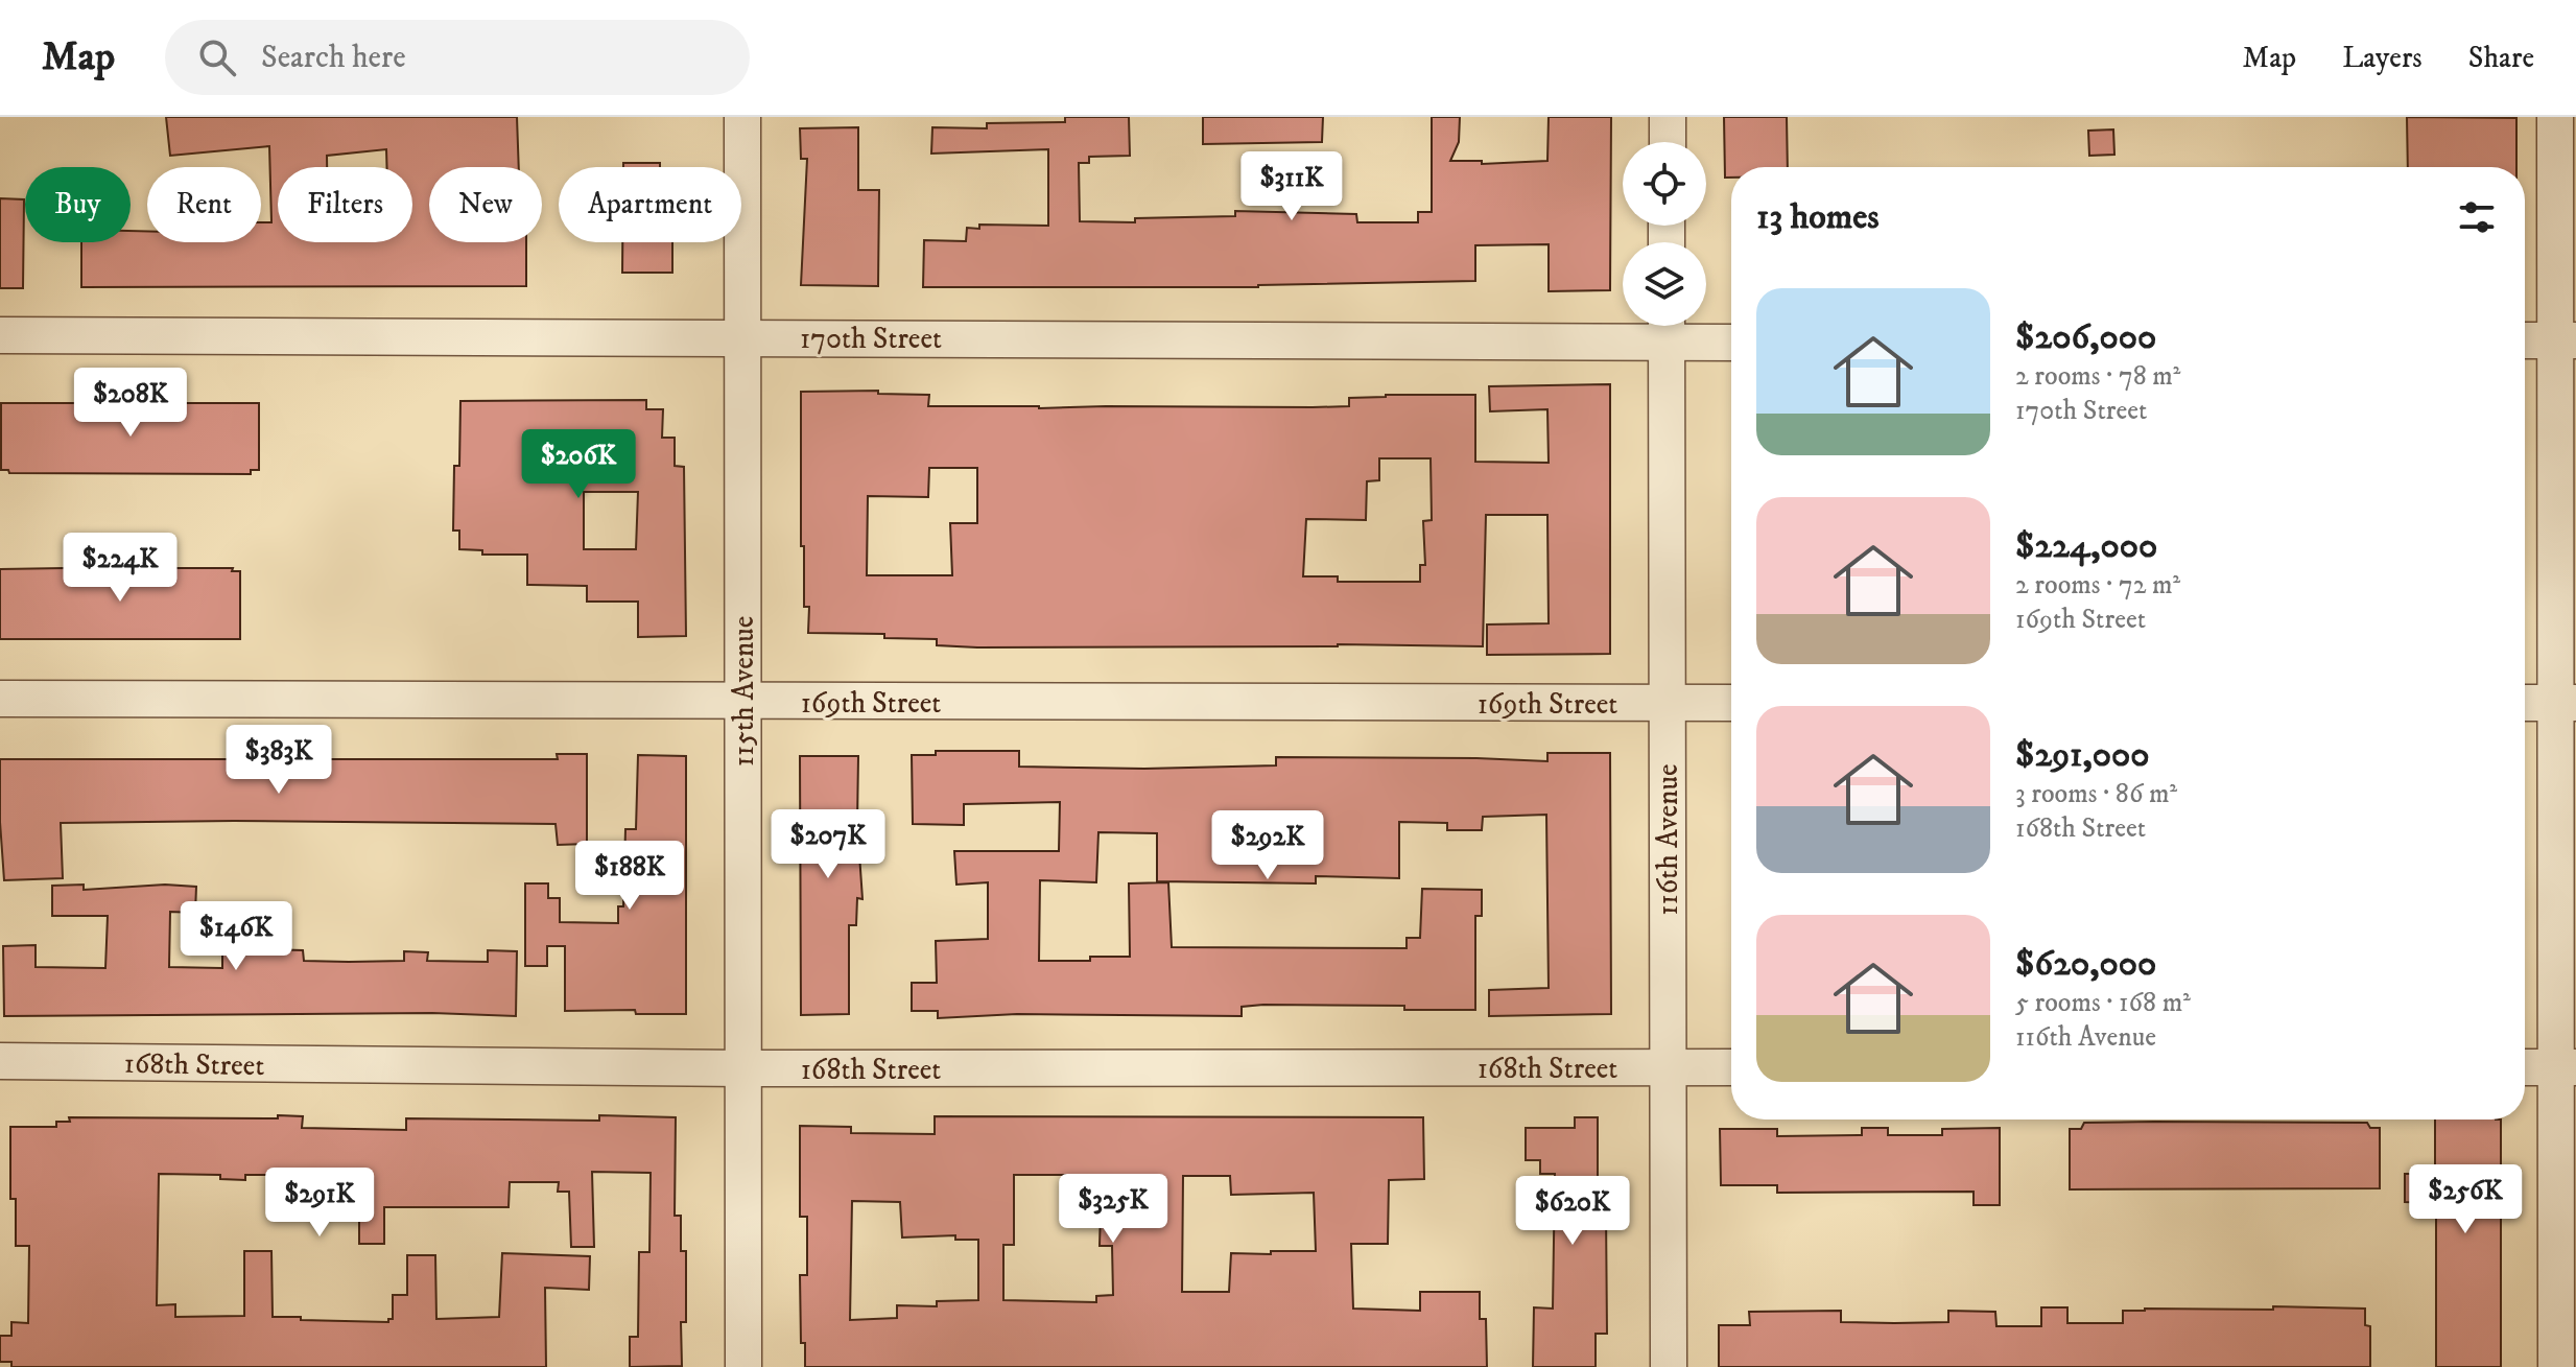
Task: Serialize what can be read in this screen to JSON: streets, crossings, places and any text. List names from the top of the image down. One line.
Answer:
{"streets":{"street":["170th Street","115th Avenue","169th Street","116th Avenue","168th Street"]},"crossings":[["170th Street","115th Avenue"],["170th Street","116th Avenue"],["115th Avenue","169th Street"],["115th Avenue","168th Street"],["169th Street","116th Avenue"],["116th Avenue","168th Street"]],"page":{"header":"Map","search":"Search here","nav":["Map","Layers","Share"],"price":["$311K","$208K","$206K","$224K","$383K","$207K","$292K","$188K","$146K","$256K","$291K","$325K","$620K"],"chip":["Buy","Rent","Filters","New","Apartment"],"heading":"13 homes","list":[{"name":"$206,000","note":"2 rooms · 78 m² · 170th Street"},{"name":"$224,000","note":"2 rooms · 72 m² · 169th Street"},{"name":"$291,000","note":"3 rooms · 86 m² · 168th Street"},{"name":"$620,000","note":"5 rooms · 168 m² · 116th Avenue"}]}}
